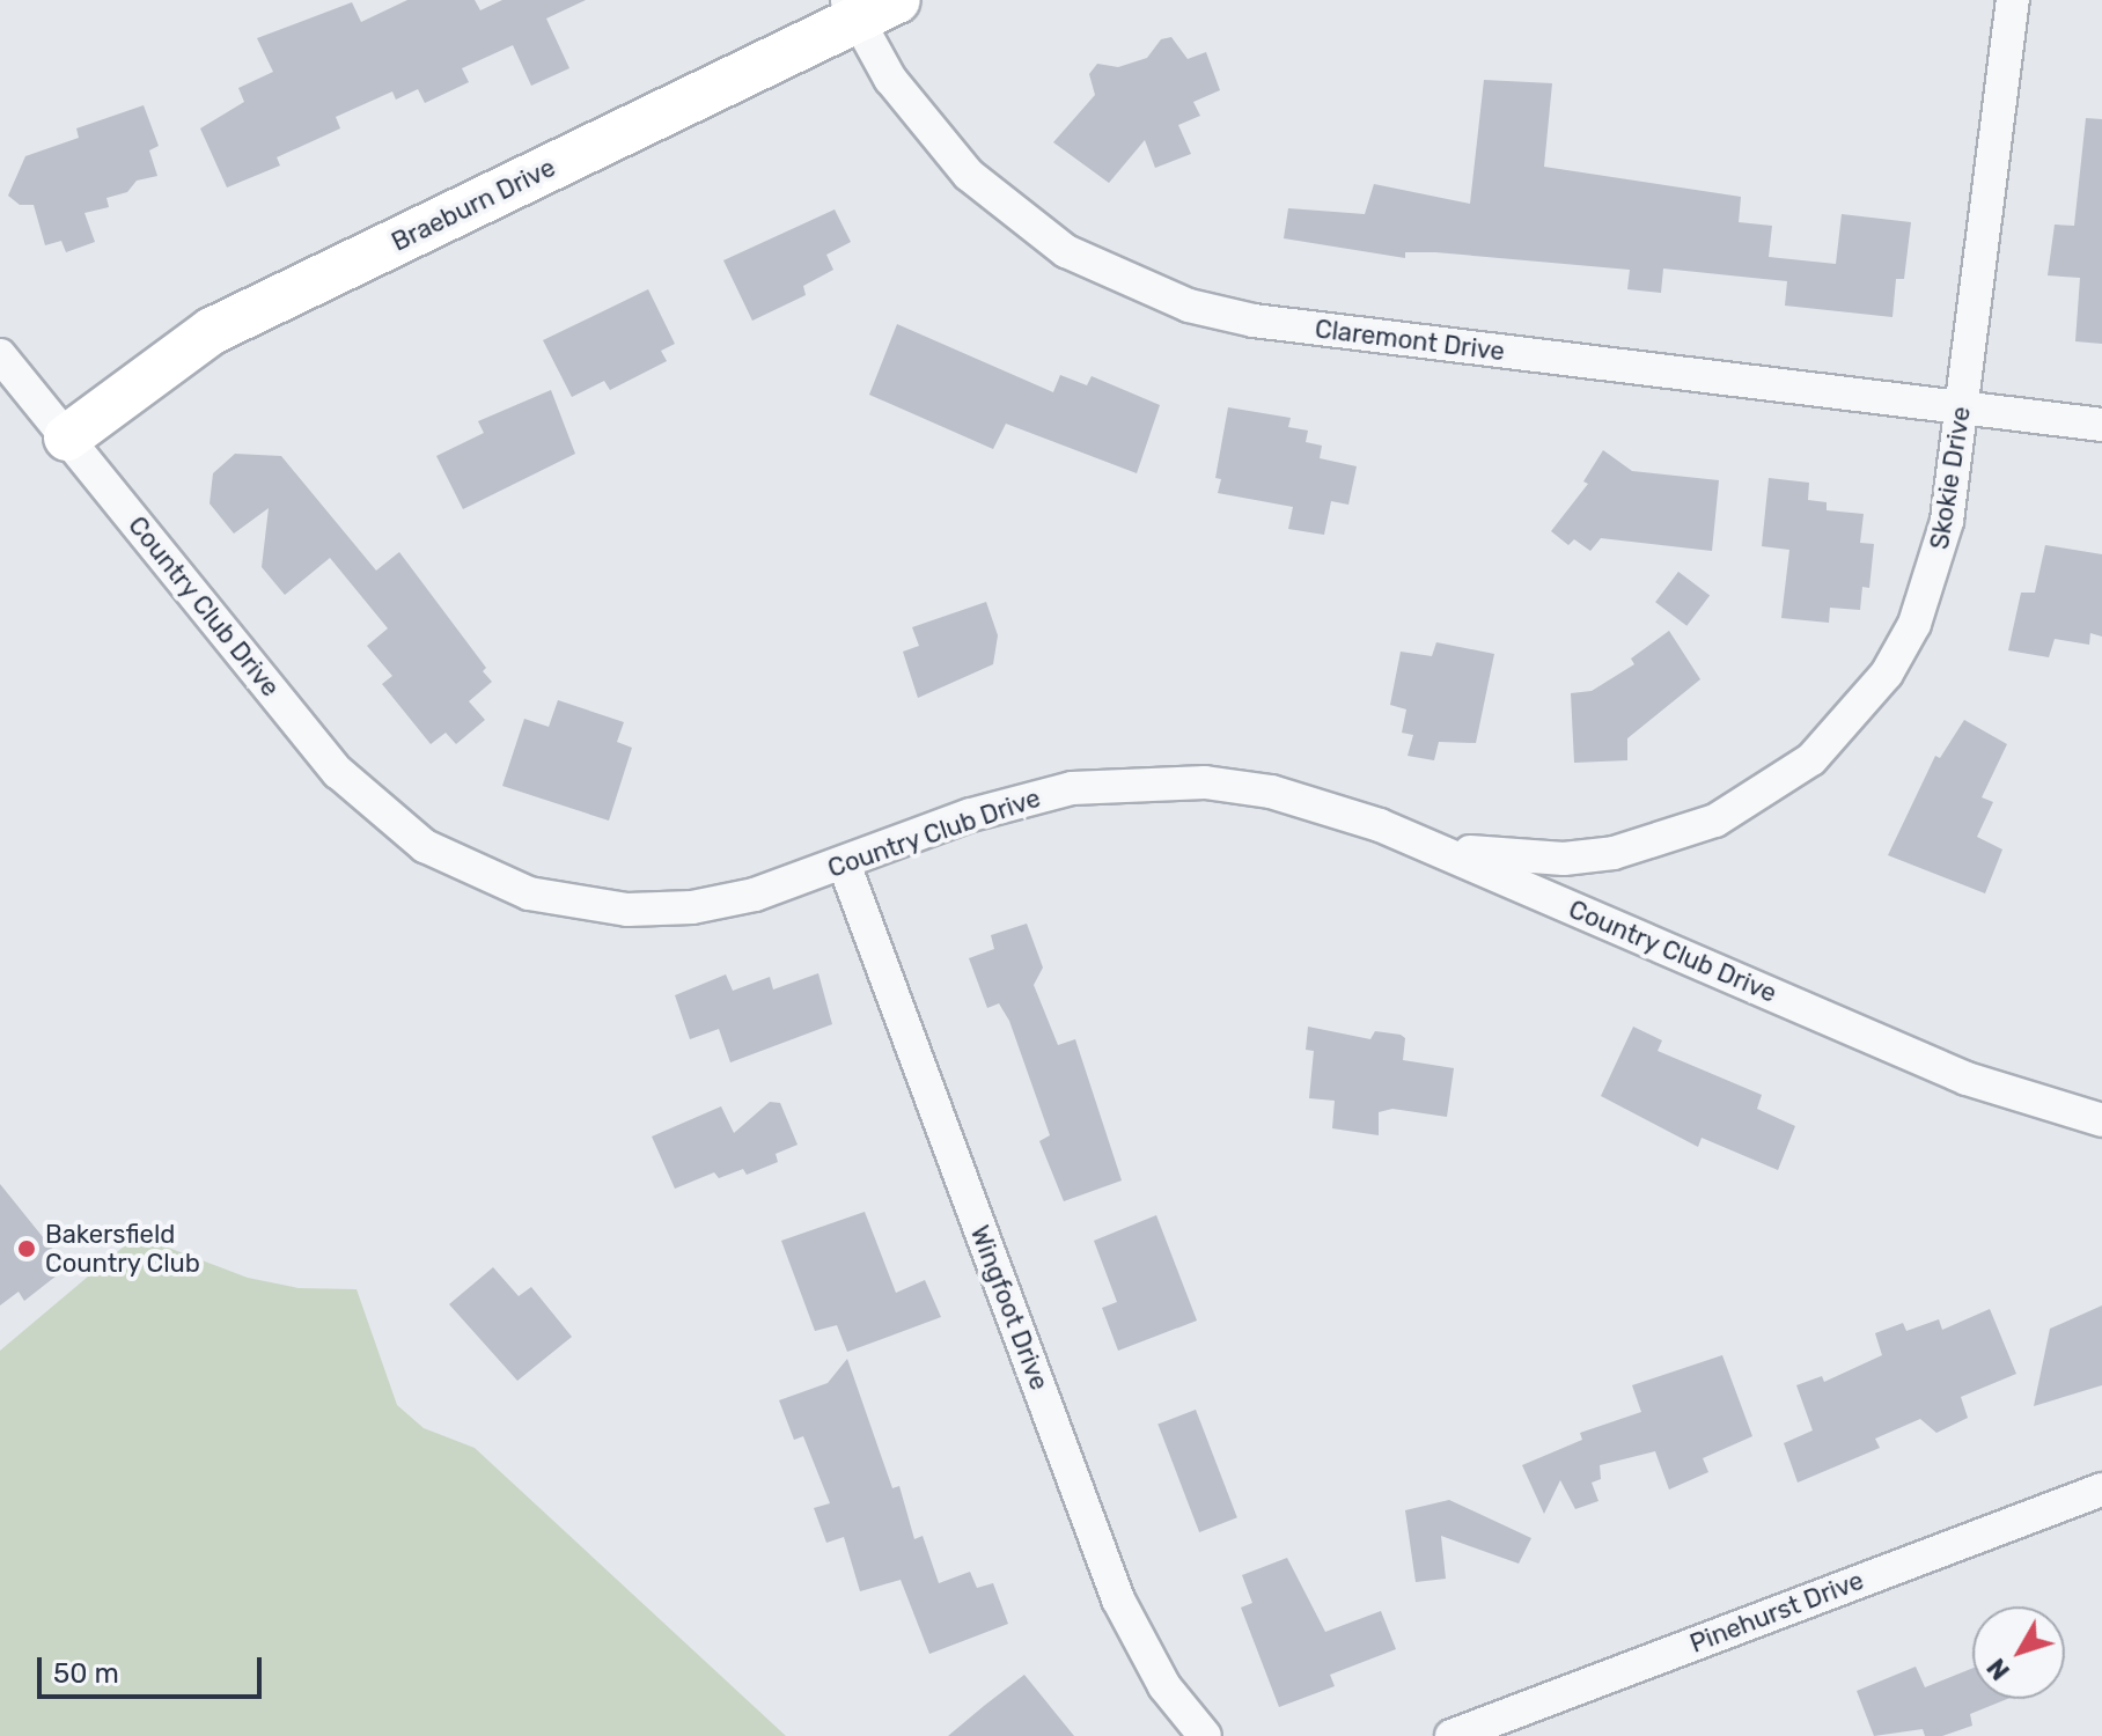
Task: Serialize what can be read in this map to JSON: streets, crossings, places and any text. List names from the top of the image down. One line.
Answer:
{"streets":{"street":["Braeburn Drive","Claremont Drive","Skokie Drive","Country Club Drive","Wingfoot Drive","Pinehurst Drive"]},"crossings":[["Braeburn Drive","Claremont Drive"],["Braeburn Drive","Country Club Drive"],["Claremont Drive","Skokie Drive"],["Skokie Drive","Country Club Drive"],["Country Club Drive","Wingfoot Drive"]],"places":["Bakersfield Country Club"],"scale_bar":"50 m","north":"bottom left"}
